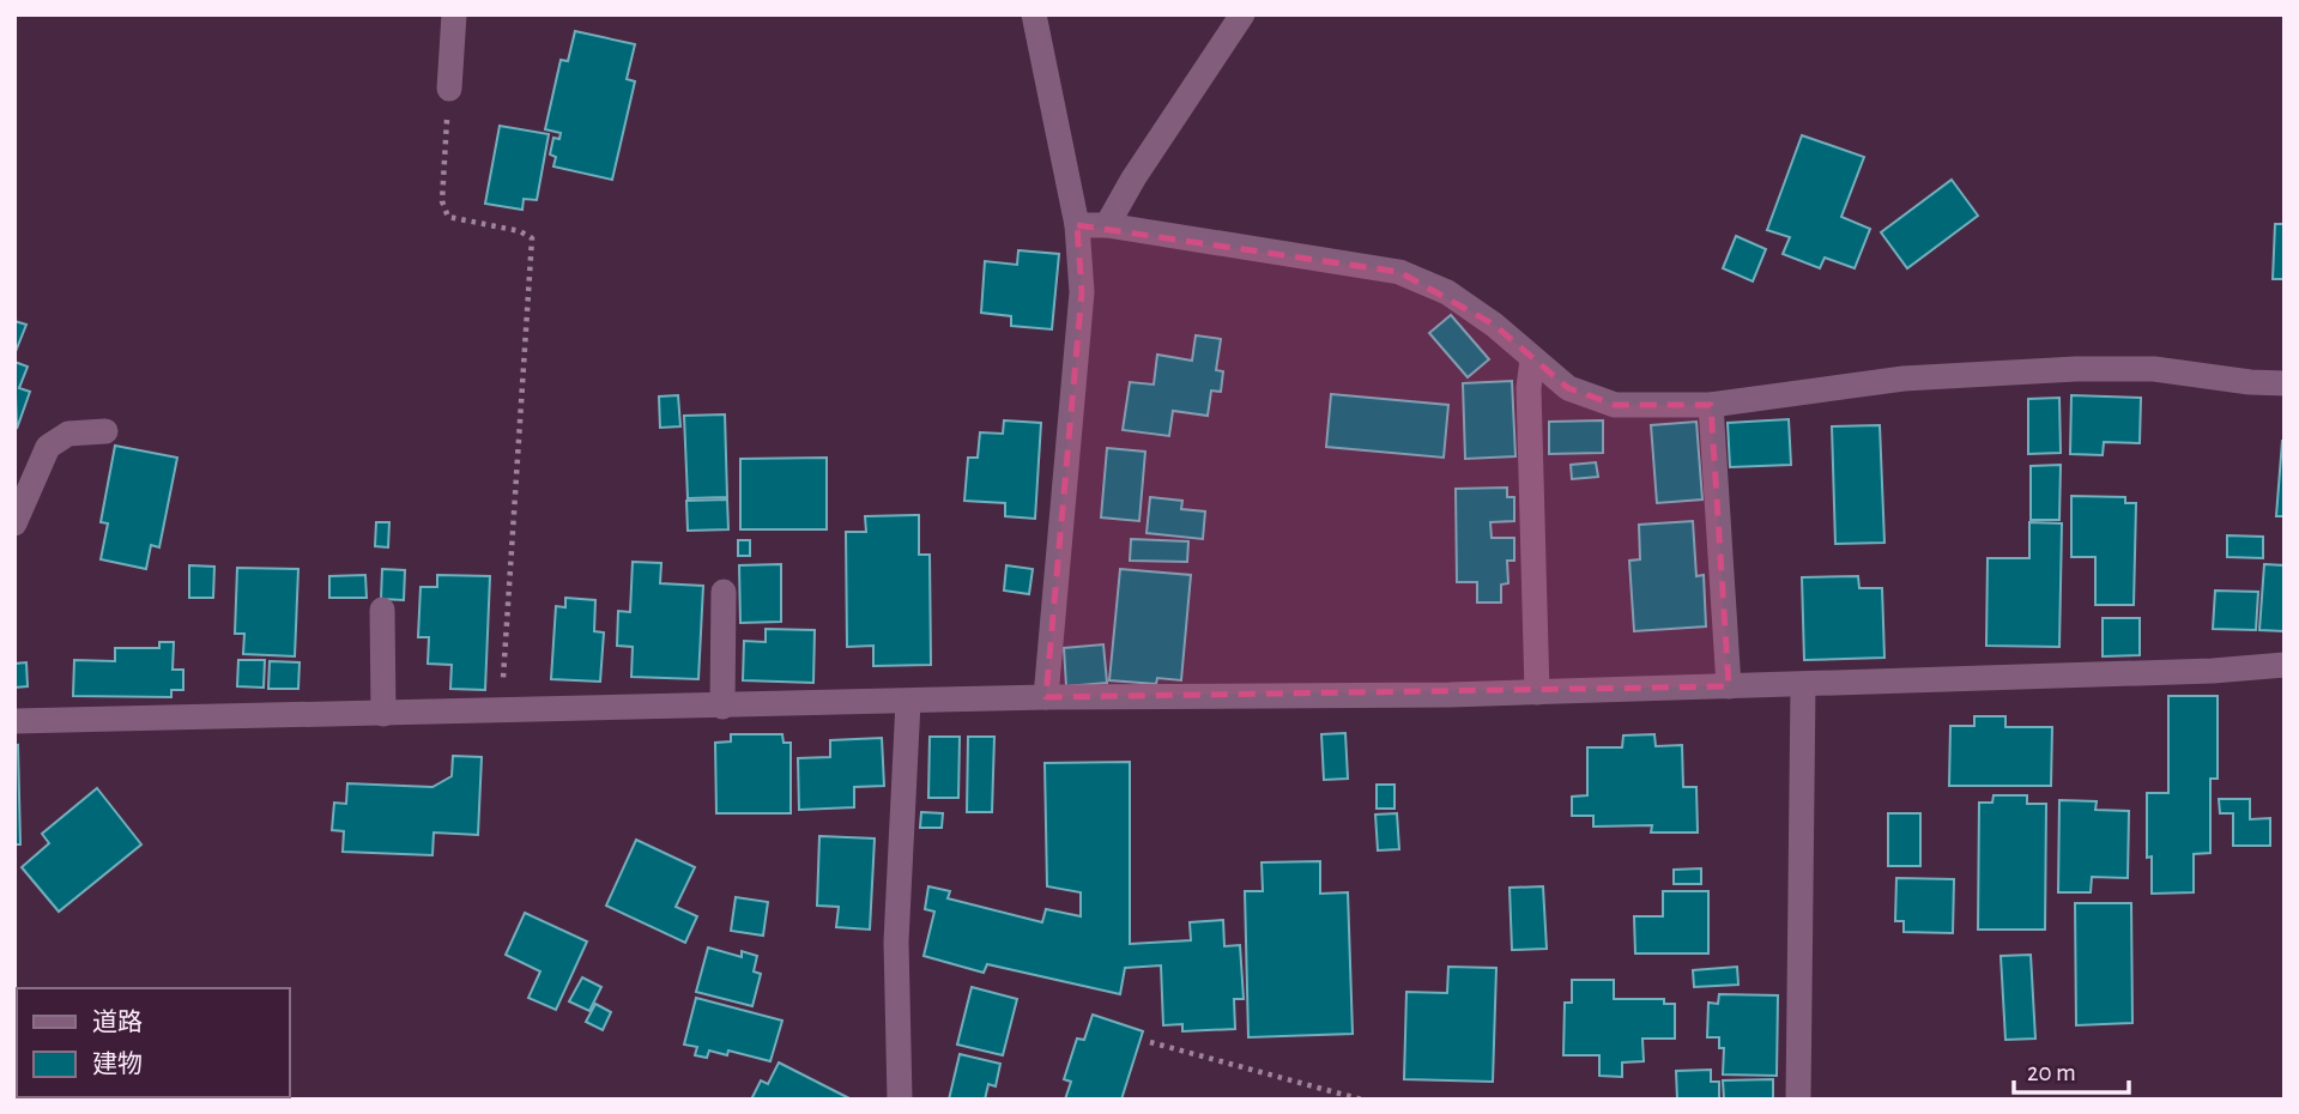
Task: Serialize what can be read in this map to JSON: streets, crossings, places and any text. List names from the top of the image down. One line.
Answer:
{"legend":["道路","建物"],"scale_bar":"20 m"}
